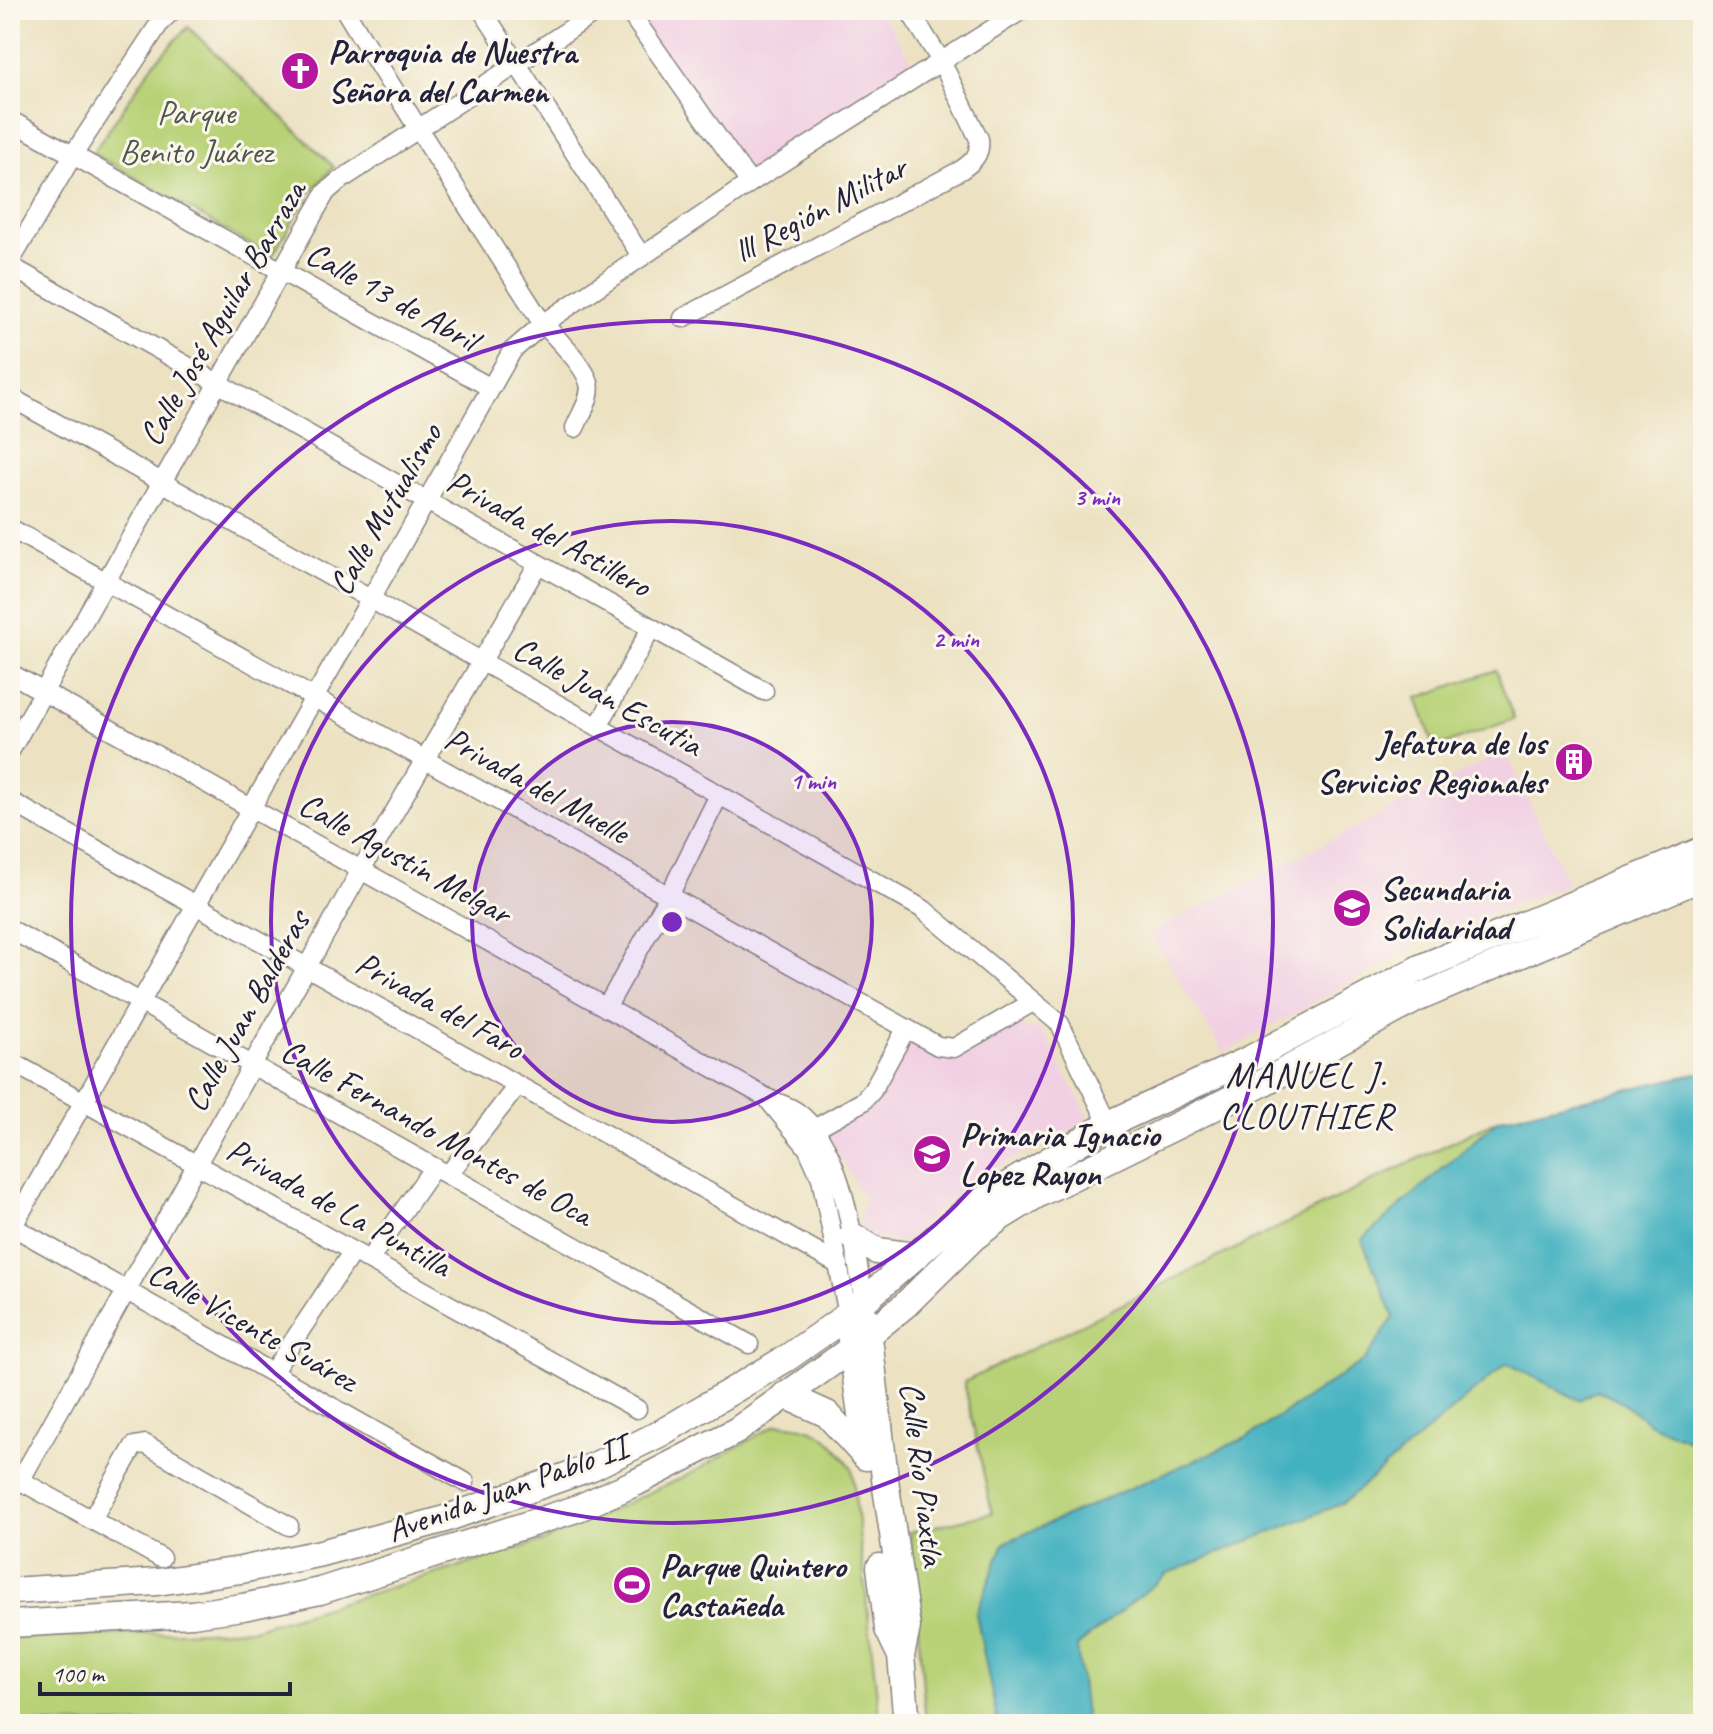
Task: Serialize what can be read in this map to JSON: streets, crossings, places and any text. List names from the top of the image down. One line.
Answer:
{"streets":{"main road":["Calle Río Piaxtla","Avenida Juan Pablo II"],"street":["lll Región Militar","Calle 13 de Abril","Calle José Aguilar Barraza","Calle Mutualismo","Privada del Astillero","Calle Juan Escutia","Privada del Muelle","Calle Agustín Melgar","Privada del Faro","Calle Juan Balderas","Calle Fernando Montes de Oca","Privada de La Puntilla","Calle Vicente Suárez"]},"crossings":[["lll Región Militar","Calle Mutualismo"],["Calle 13 de Abril","Calle José Aguilar Barraza"],["Calle 13 de Abril","Calle Mutualismo"],["Calle José Aguilar Barraza","Privada del Astillero"],["Calle José Aguilar Barraza","Calle Juan Escutia"],["Calle José Aguilar Barraza","Privada del Muelle"],["Calle José Aguilar Barraza","Calle Agustín Melgar"],["Calle Mutualismo","Privada del Astillero"],["Calle Mutualismo","Calle Juan Escutia"],["Calle Mutualismo","Privada del Muelle"],["Calle Mutualismo","Calle Agustín Melgar"],["Calle Mutualismo","Privada del Faro"],["Calle Mutualismo","Calle Fernando Montes de Oca"],["Calle Mutualismo","Privada de La Puntilla"],["Calle Mutualismo","Calle Vicente Suárez"],["Privada del Astillero","Calle Juan Balderas"],["Calle Juan Escutia","Privada del Muelle"],["Calle Juan Escutia","Calle Juan Balderas"],["Calle Juan Escutia","Avenida Juan Pablo II"],["Privada del Muelle","Calle Juan Balderas"],["Calle Agustín Melgar","Privada del Faro"],["Calle Agustín Melgar","Calle Juan Balderas"],["Calle Agustín Melgar","Calle Río Piaxtla"],["Calle Agustín Melgar","Avenida Juan Pablo II"],["Privada del Faro","Calle Juan Balderas"],["Calle Juan Balderas","Calle Fernando Montes de Oca"],["Calle Juan Balderas","Privada de La Puntilla"],["Calle Juan Balderas","Calle Vicente Suárez"],["Calle Río Piaxtla","Avenida Juan Pablo II"]],"districts":["MANUEL J. CLOUTHIER"],"parks":["Parque Benito Juárez"],"places":{"church":["Parroquia de Nuestra Señora del Carmen"],"building":["Jefatura de los Servicios Regionales"],"school or university":["Secundaria Solidaridad","Primaria Ignacio Lopez Rayon"],"sports":["Parque Quintero Castañeda"]},"scale_bar":"100 m","rings":["3 min","2 min","1 min"]}
